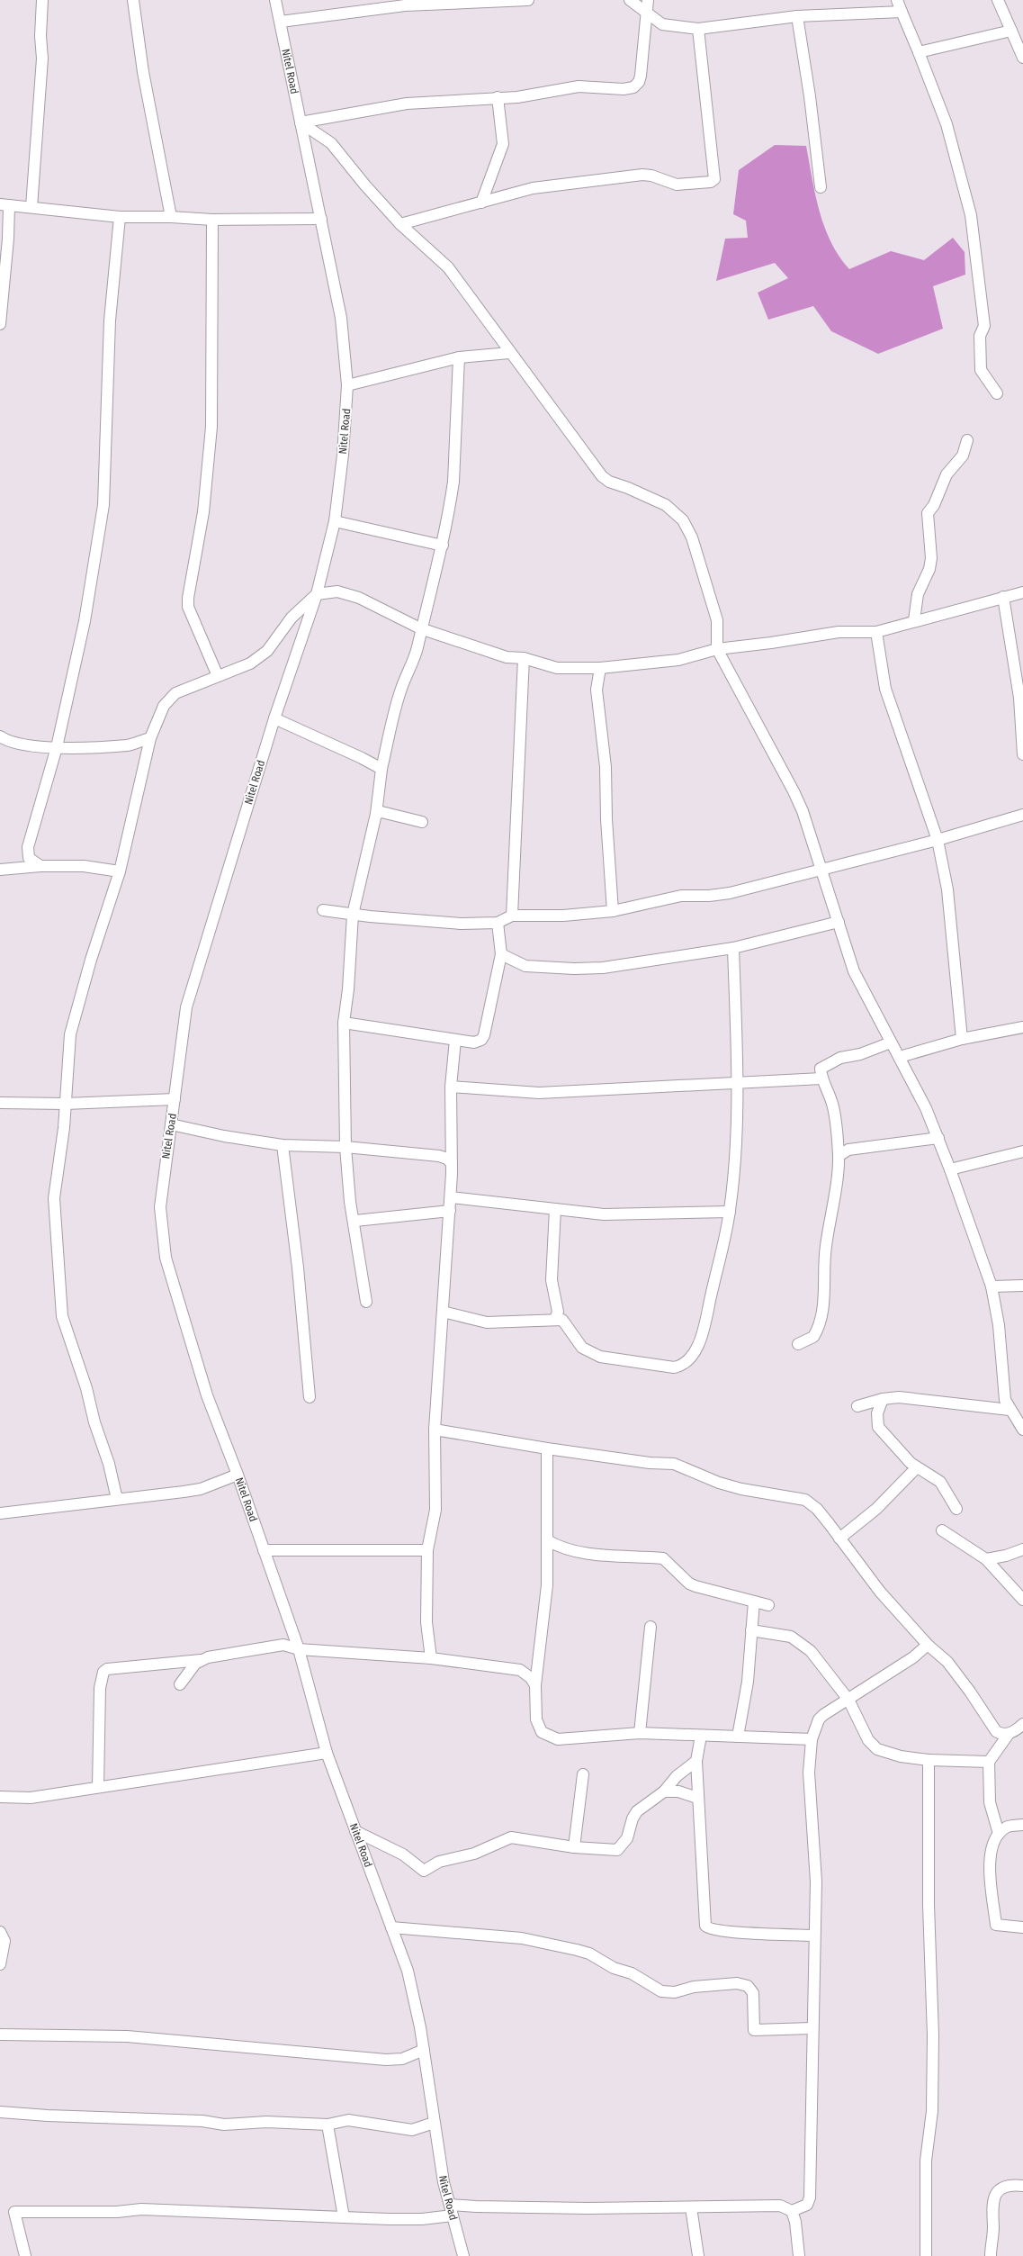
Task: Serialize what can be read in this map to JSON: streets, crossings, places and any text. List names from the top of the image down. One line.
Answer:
{"streets":{"street":["Nitel Road"]}}
